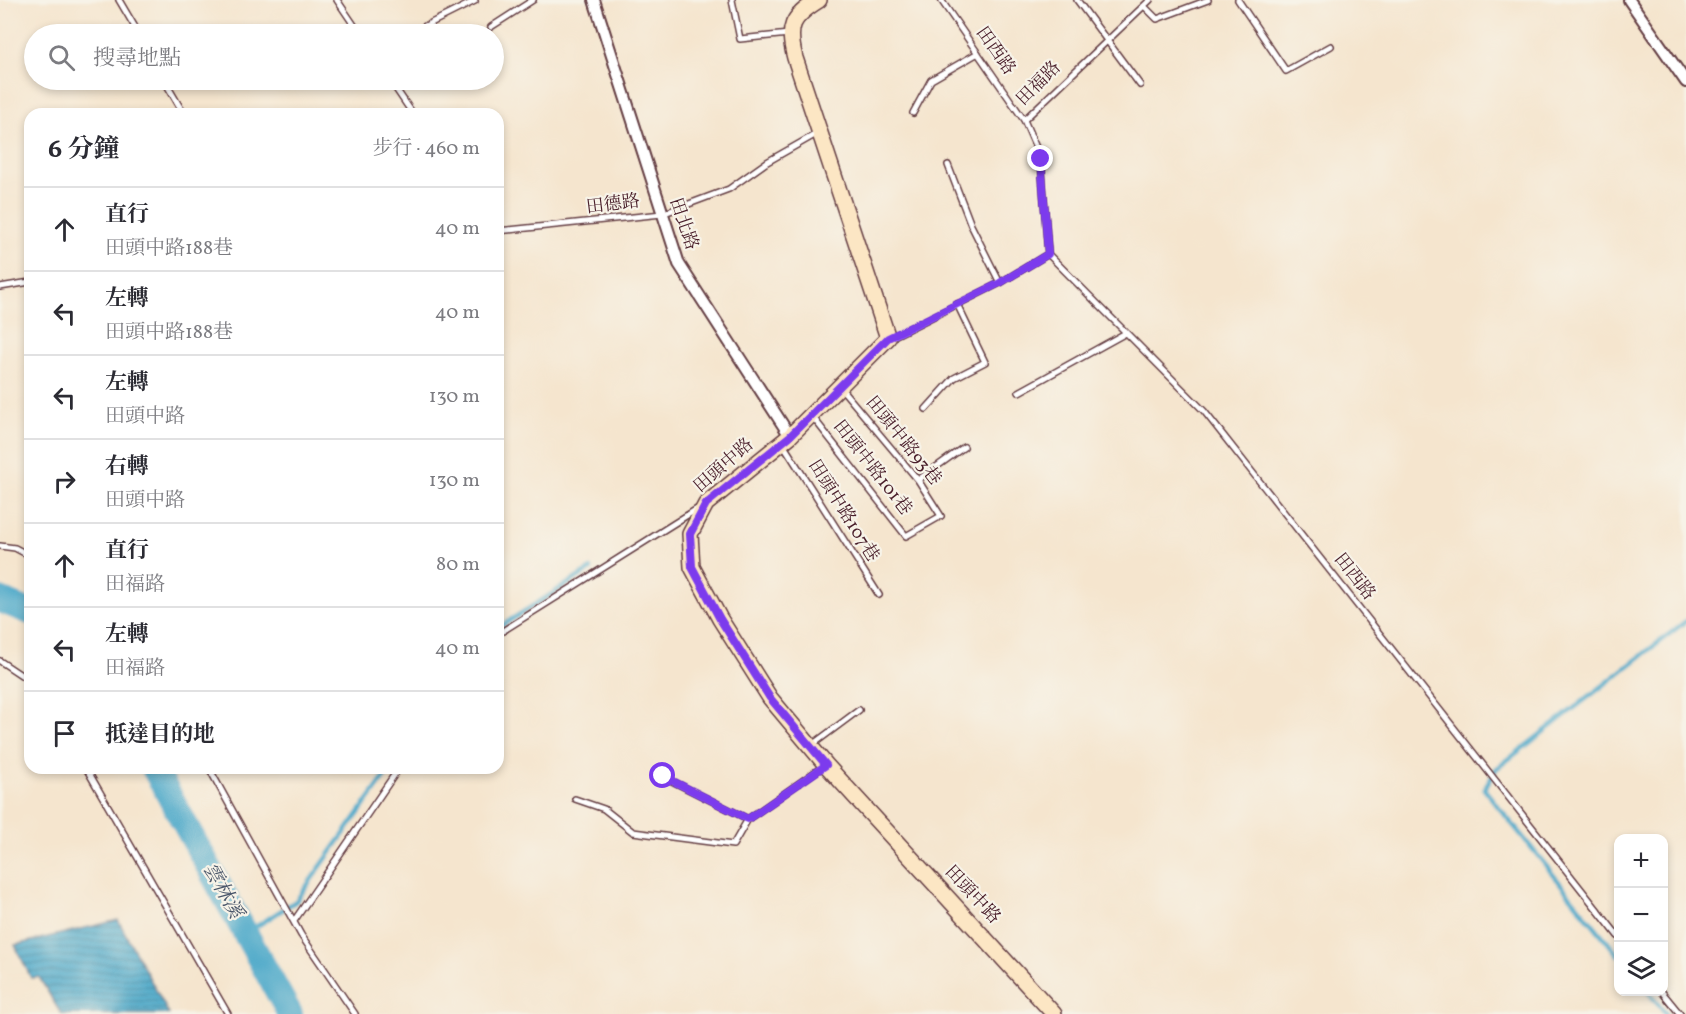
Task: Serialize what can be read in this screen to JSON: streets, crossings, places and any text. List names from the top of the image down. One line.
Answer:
{"streets":{"street":["田北路","田頭中路"],"lane":["田西路","田福路","田德路","田頭中路93巷","田頭中路101巷","田頭中路107巷"]},"crossings":[["田西路","田福路"],["田德路","田北路"],["田北路","田頭中路"],["田北路","田頭中路107巷"],["田頭中路93巷","田頭中路"],["田頭中路93巷","田頭中路101巷"],["田頭中路","田頭中路101巷"],["田頭中路","田頭中路107巷"]],"water":["雲林溪"],"page":{"search":"搜尋地點","heading":["6 分鐘","步行 · 460 m"],"list":[["直行","田頭中路188巷","40 m"],["左轉","田頭中路188巷","40 m"],["左轉","田頭中路","130 m"],["右轉","田頭中路","130 m"],["直行","田福路","80 m"],["左轉","田福路","40 m"],"抵達目的地"],"map_buttons":["+","−"]}}
